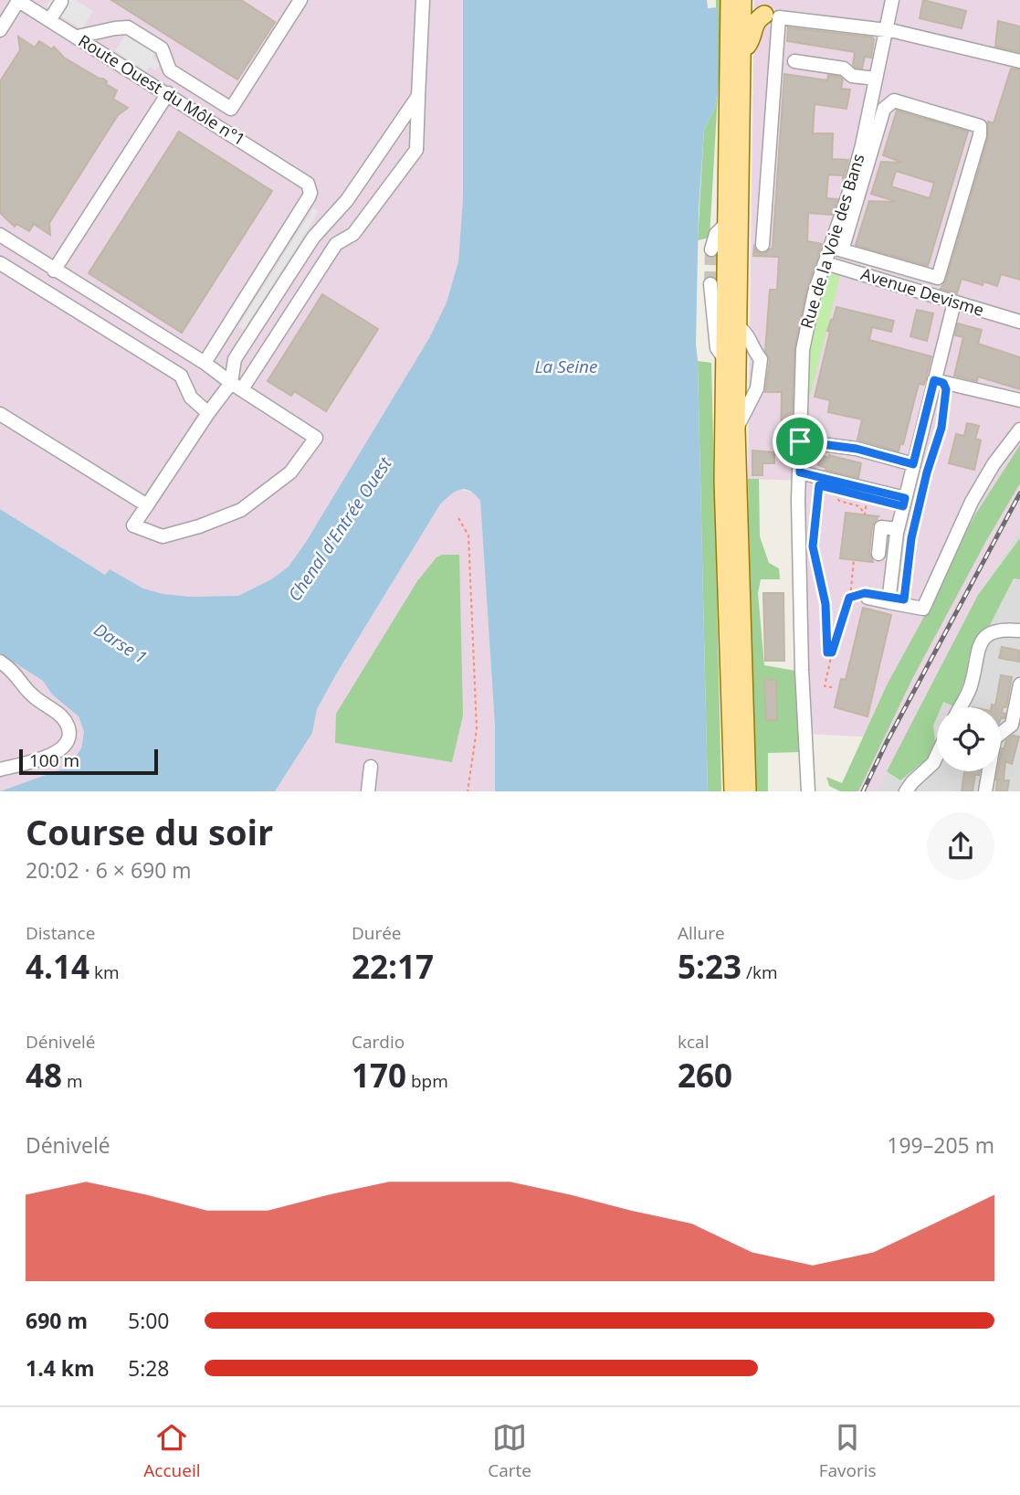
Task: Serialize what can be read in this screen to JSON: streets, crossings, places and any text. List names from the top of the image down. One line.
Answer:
{"streets":{"street":["Route Ouest du Môle n°1","Rue de la Voie des Bans","Avenue Devisme"]},"crossings":[["Rue de la Voie des Bans","Avenue Devisme"]],"water":["La Seine","Chenal d'Entrée Ouest","Darse 1"],"scale_bar":"100 m","page":{"scale":"100 m","heading":["Course du soir","20:02 · 6 × 690 m"],"stats":[["Distance","4.14 km"],["Durée","22:17"],["Allure","5:23 /km"],["Dénivelé","48 m"],["Cardio","170 bpm"],["kcal","260"]],"chart":["Dénivelé","199–205 m"],"list":[{"name":"690 m","note":"5:00"},{"name":"1.4 km","note":"5:28"}],"tabs":["Accueil","Carte","Favoris"]}}
